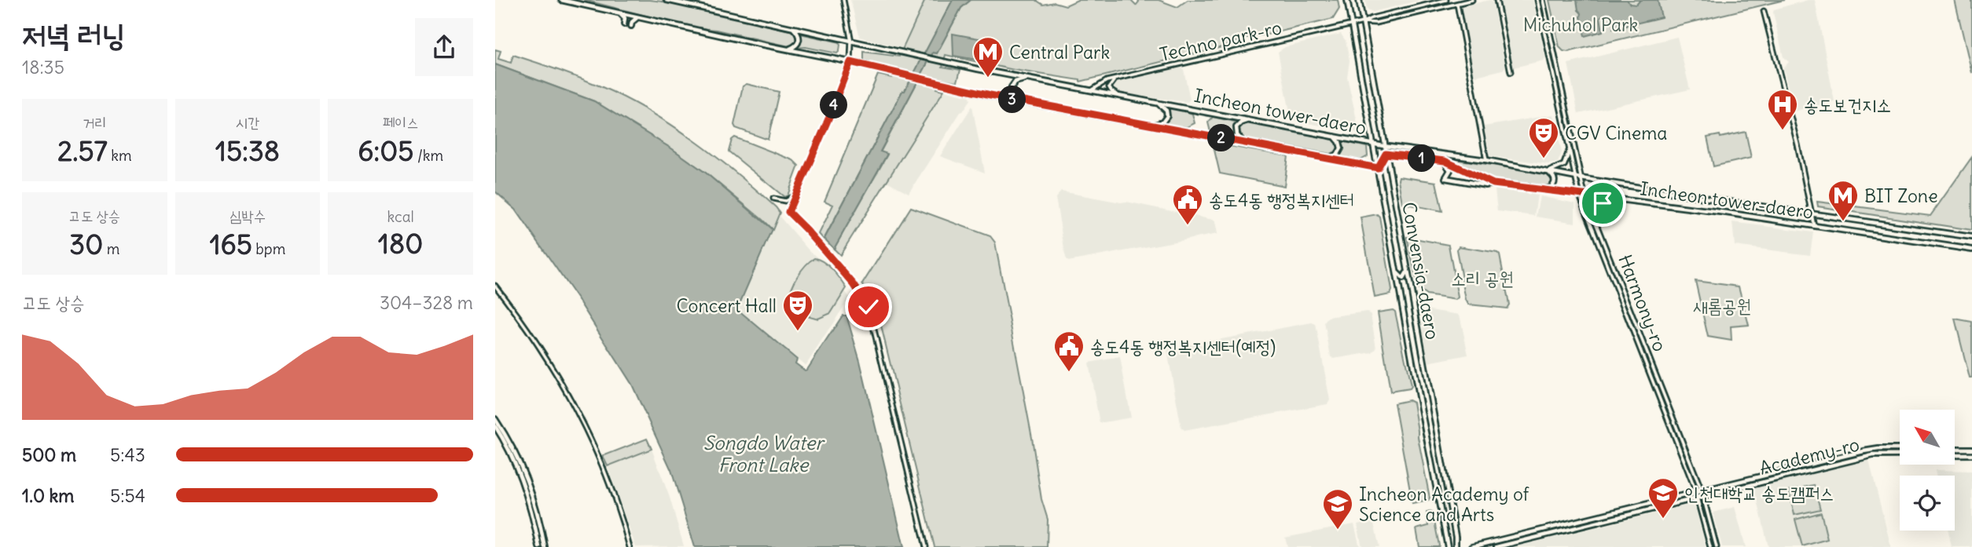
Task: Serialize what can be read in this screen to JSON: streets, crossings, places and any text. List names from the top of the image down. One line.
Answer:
{"streets":{"main road":["Incheon tower-daero","Convensia-daero","Academy-ro"],"street":["Techno park-ro","Harmony-ro"]},"crossings":[["Techno park-ro","Incheon tower-daero"],["Techno park-ro","Convensia-daero"],["Incheon tower-daero","Convensia-daero"],["Incheon tower-daero","Harmony-ro"],["Harmony-ro","Academy-ro"]],"water":["Songdo Water Front Lake"],"parks":["Michuhol Park","소리 공원","새롬공원"],"places":{"metro station":["Central Park","BIT Zone"],"hospital":["송도보건지소"],"theatre":["CGV Cinema","Concert Hall"],"public building":["송도4동 행정복지센터","송도4동 행정복지센터(예정)"],"school or university":["인천대학교 송도캠퍼스","Incheon Academy of Science and Arts"]},"north":"top left","page":{"heading":["저녁 러닝","18:35"],"pins":["3","4","2","1"],"stats":[["거리","2.57 km"],["시간","15:38"],["페이스","6:05 /km"],["고도 상승","30 m"],["심박수","165 bpm"],["kcal","180"]],"chart":["고도 상승","304–328 m"],"list":[{"name":"500 m","note":"5:43"},{"name":"1.0 km","note":"5:54"}]}}
